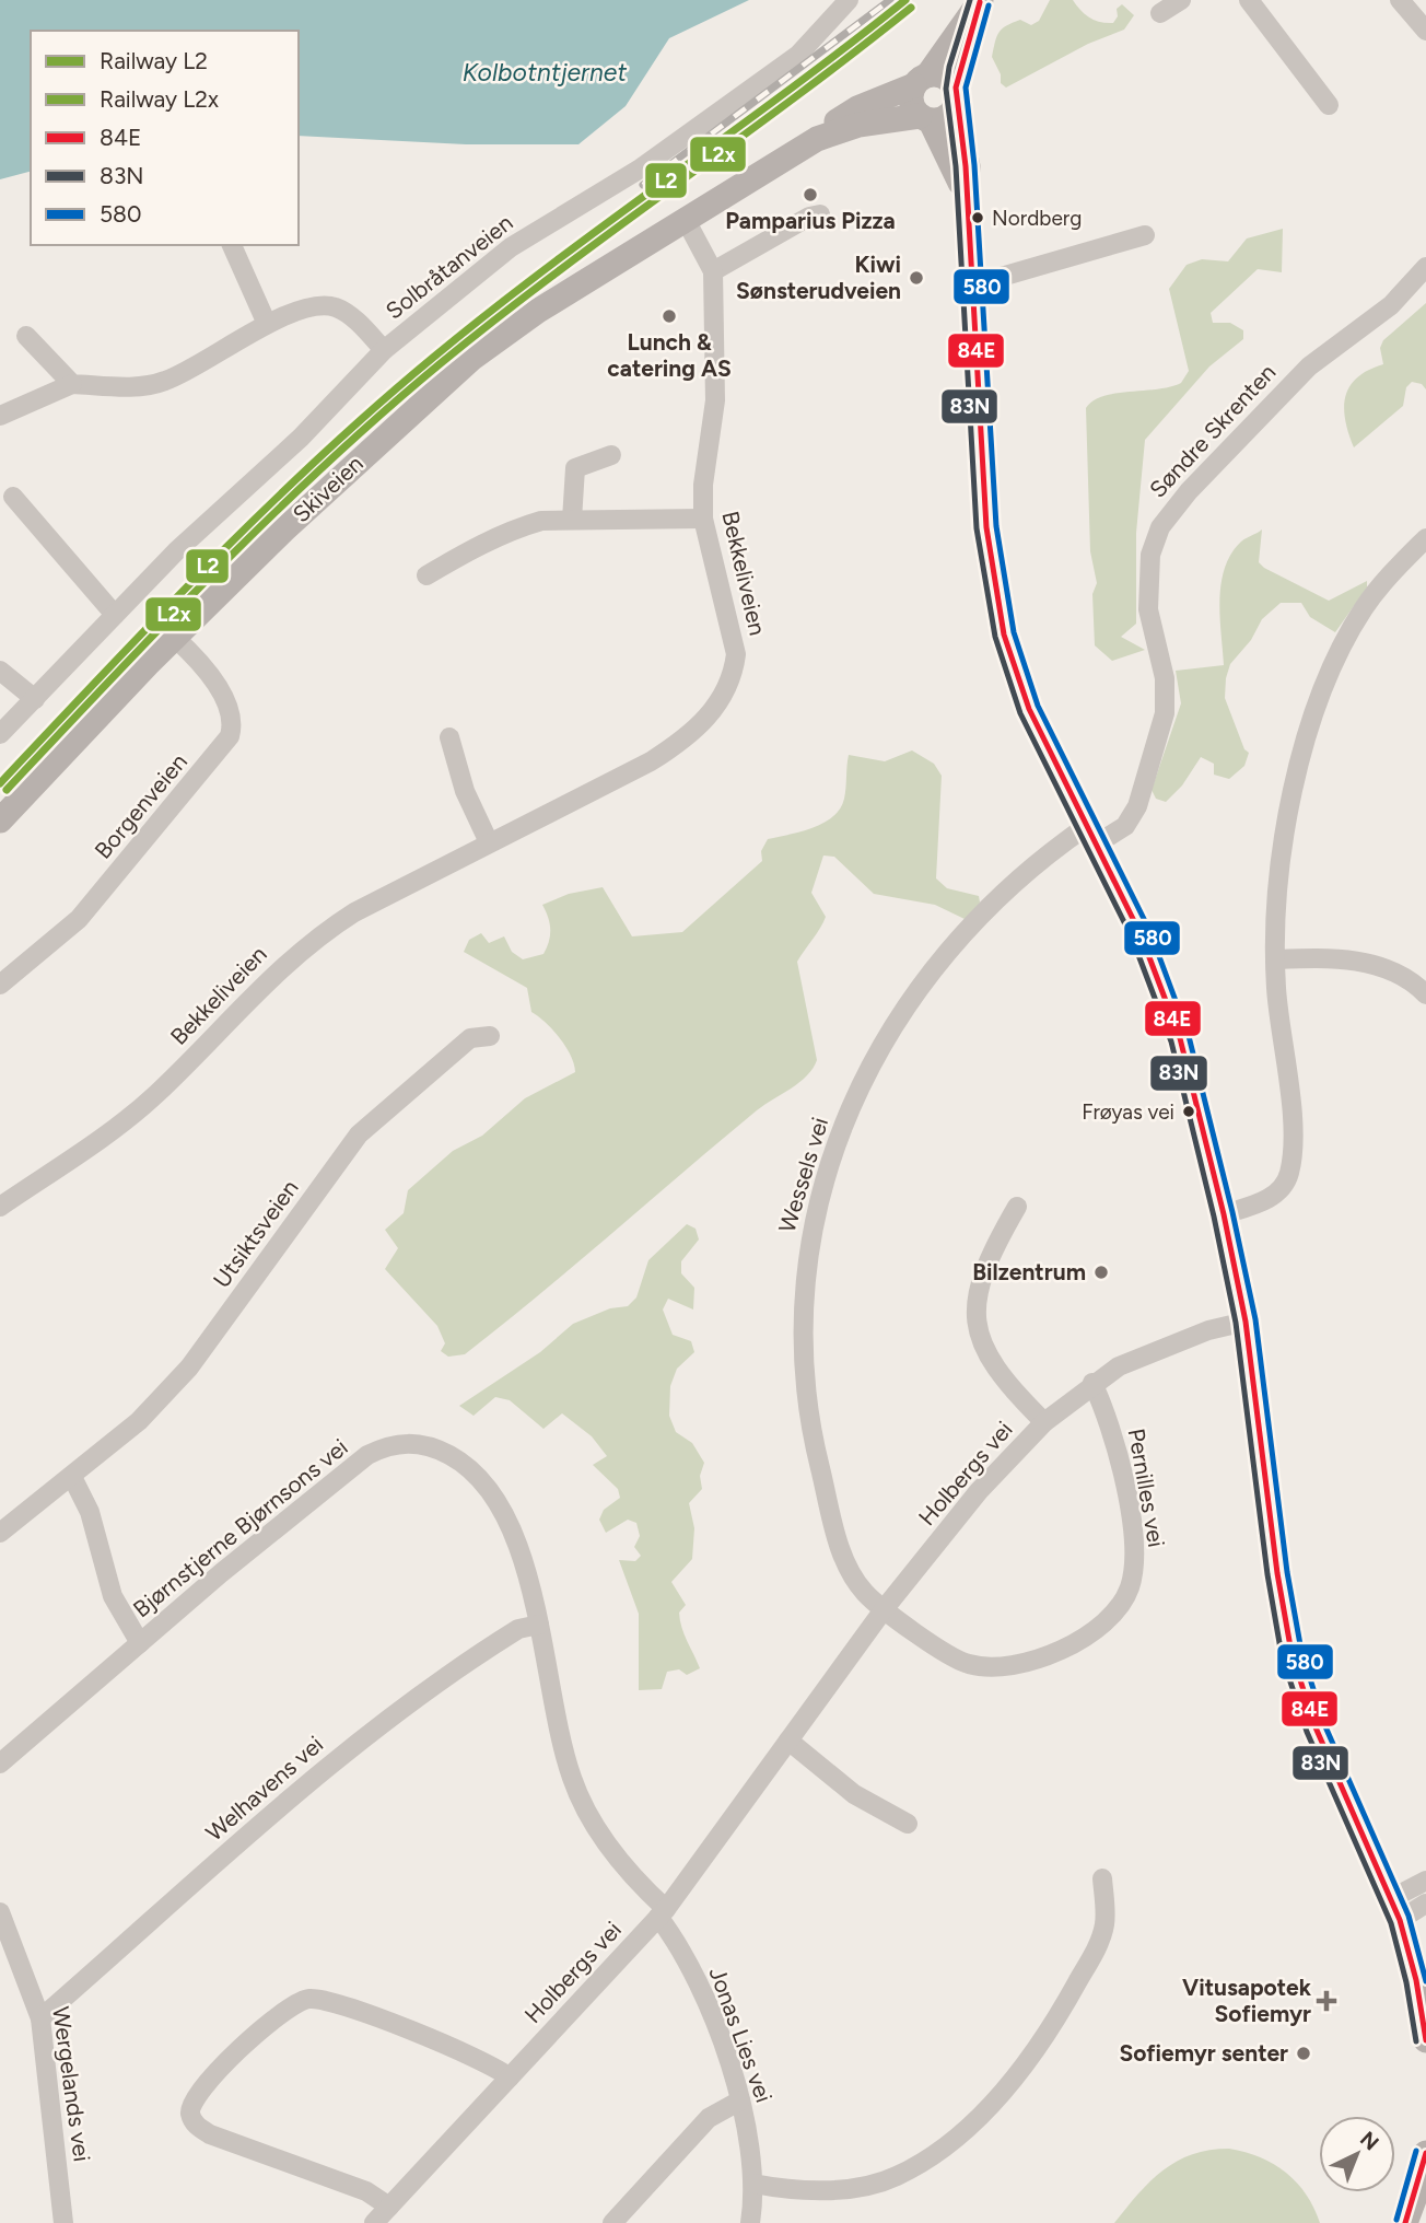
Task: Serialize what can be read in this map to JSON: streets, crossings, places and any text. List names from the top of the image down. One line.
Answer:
{"streets":{"main road":["Skiveien"],"street":["Solbråtanveien","Søndre Skrenten","Bekkeliveien","Borgenveien","Wessels vei","Utsiktsveien","Holbergs vei","Pernilles vei","Bjørnstjerne Bjørnsons vei","Welhavens vei","Jonas Lies vei","Wergelands vei"]},"crossings":[["Søndre Skrenten","Wessels vei"],["Skiveien","Bekkeliveien"],["Skiveien","Borgenveien"],["Wessels vei","Holbergs vei"],["Wessels vei","Pernilles vei"],["Holbergs vei","Pernilles vei"],["Holbergs vei","Bjørnstjerne Bjørnsons vei"],["Holbergs vei","Jonas Lies vei"],["Bjørnstjerne Bjørnsons vei","Welhavens vei"],["Bjørnstjerne Bjørnsons vei","Jonas Lies vei"],["Welhavens vei","Wergelands vei"]],"water":["Kolbotntjernet"],"places":{"other":["Pamparius Pizza","Nordberg","Kiwi Sønsterudveien","Lunch & catering AS","Frøyas vei","Bilzentrum","Sofiemyr senter"],"health":["Vitusapotek Sofiemyr"]},"lines":["rail line L2","transit line 83N","transit line 84E","transit line 580","rail line L2x"],"legend":["Railway L2","Railway L2x","84E","83N","580"],"north":"top right"}
